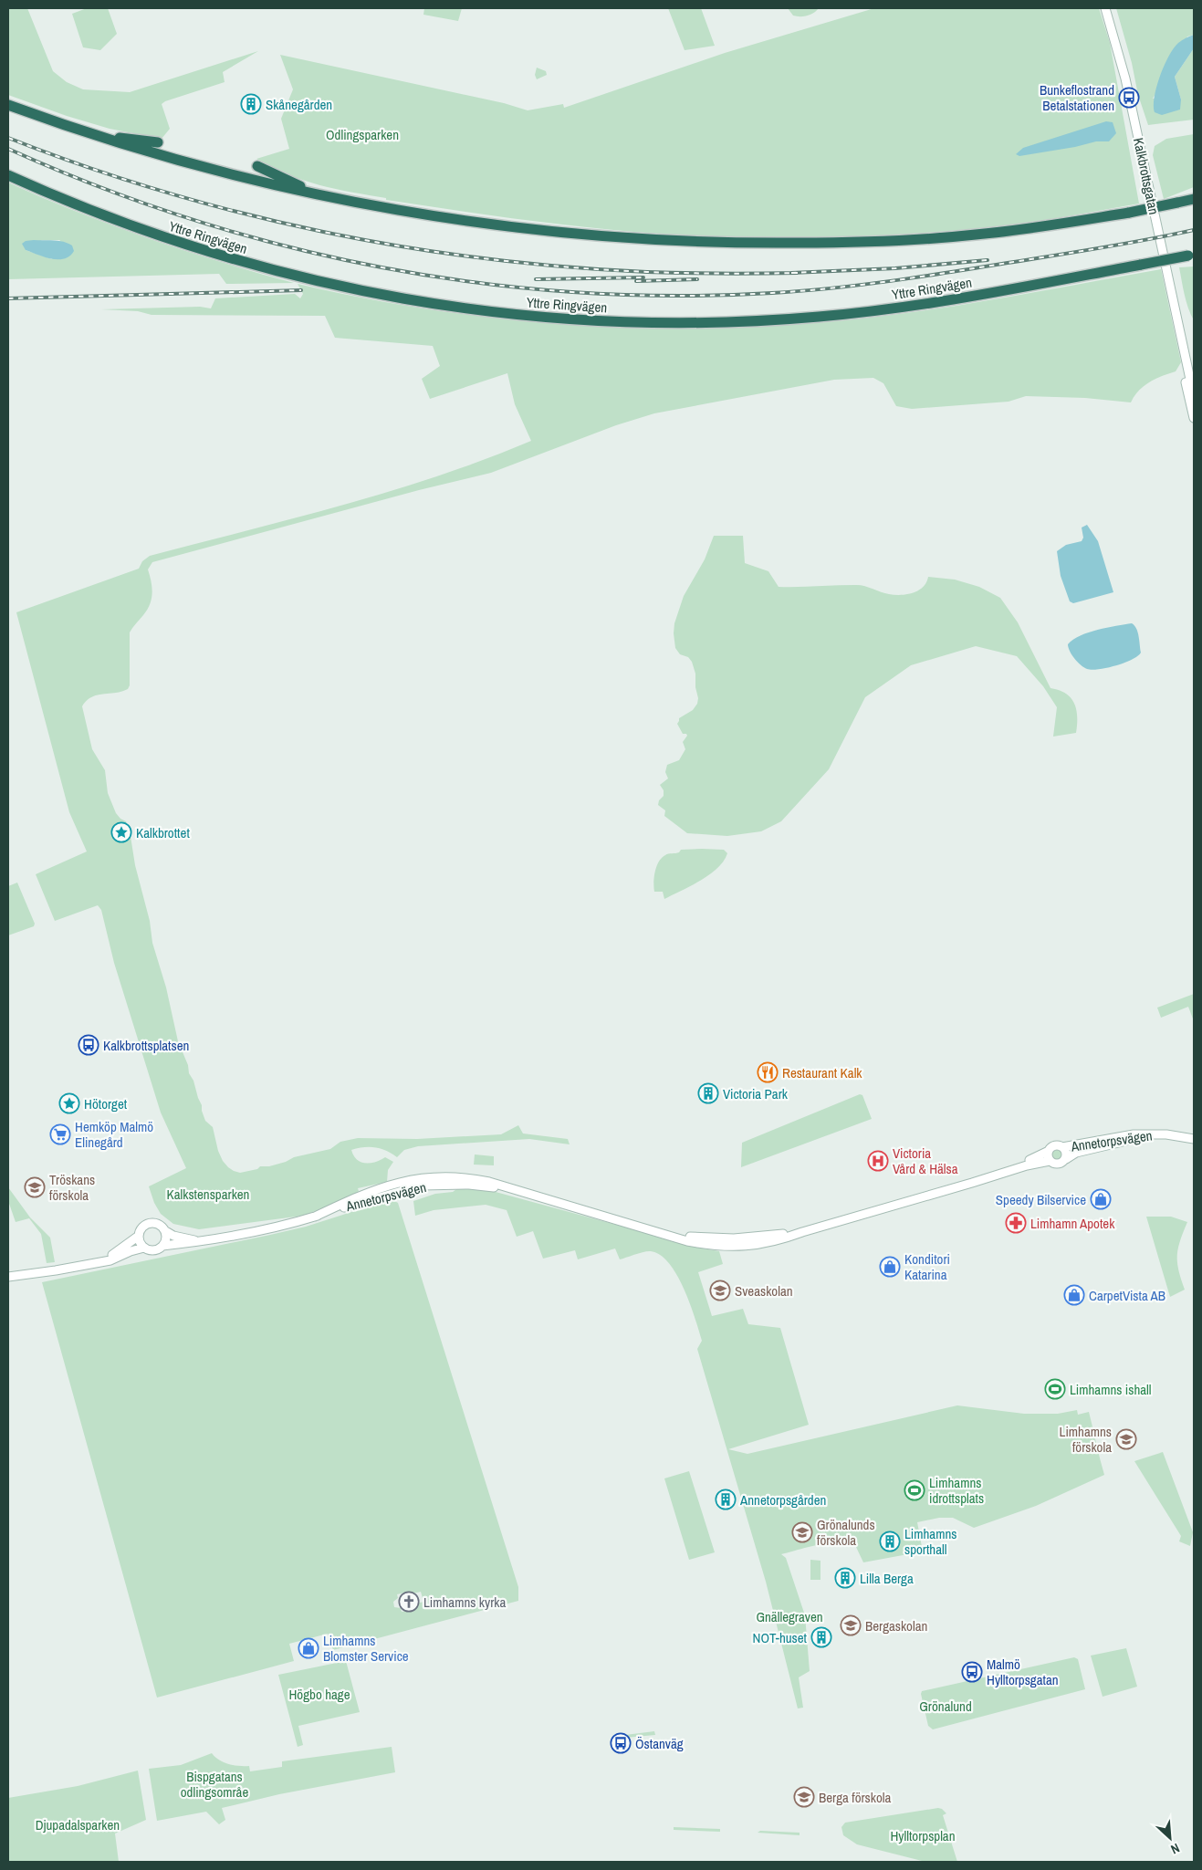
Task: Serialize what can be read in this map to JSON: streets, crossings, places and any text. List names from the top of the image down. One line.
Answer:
{"streets":{"highway":["Yttre Ringvägen"],"main road":["Kalkbrottsgatan","Annetorpsvägen"]},"parks":["Odlingsparken","Kalkstensparken","Gnällegraven","Högbo hage","Grönalund","Bispgatans odlingsområe","Djupadalsparken","Hylltorpsplan"],"places":{"bus stop":["Bunkeflostrand Betalstationen","Kalkbrottsplatsen","Malmö Hylltorpsgatan","Östanväg"],"building":["Skånegården","Victoria Park","Annetorpsgården","Limhamns sporthall","Lilla Berga","NOT-huset"],"place":["Kalkbrottet","Hötorget"],"restaurant":["Restaurant Kalk"],"supermarket":["Hemköp Malmö Elinegård"],"hospital":["Victoria Vård & Hälsa"],"school or university":["Tröskans förskola","Sveaskolan","Limhamns förskola","Grönalunds förskola","Bergaskolan","Berga förskola"],"shop":["Speedy Bilservice","Konditori Katarina","CarpetVista AB","Limhamns Blomster Service"],"pharmacy":["Limhamn Apotek"],"sports":["Limhamns ishall","Limhamns idrottsplats"],"church":["Limhamns kyrka"]},"north":"bottom right"}
